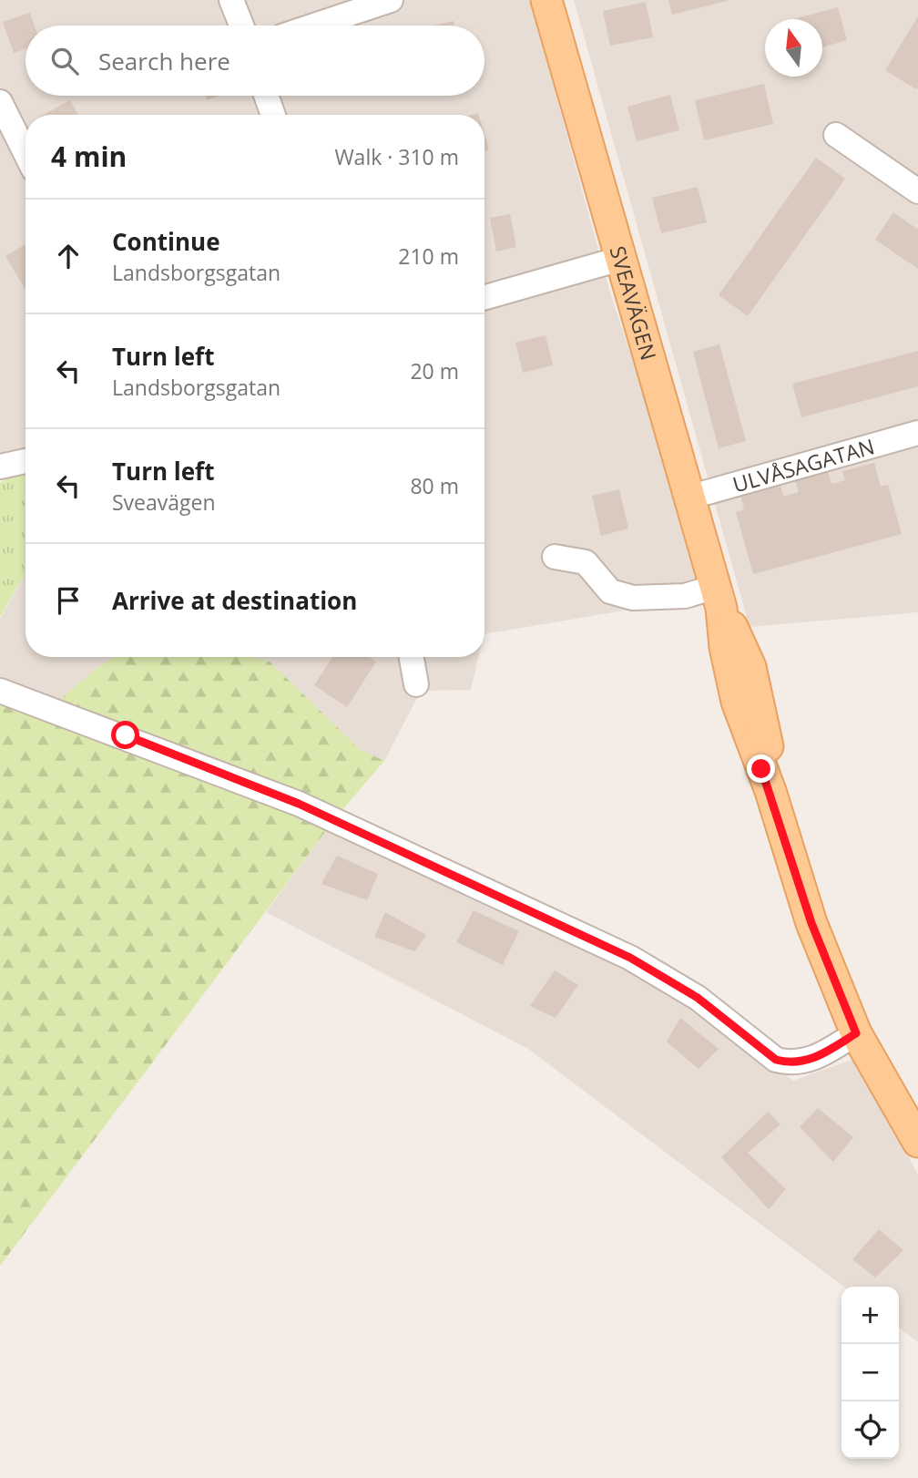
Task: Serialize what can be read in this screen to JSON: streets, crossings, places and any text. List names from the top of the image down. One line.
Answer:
{"streets":{"main road":["SVEAVÄGEN"],"street":["ULVÅSAGATAN"]},"crossings":[["SVEAVÄGEN","ULVÅSAGATAN"]],"north":"top","page":{"search":"Search here","heading":["4 min","Walk · 310 m"],"list":[["Continue","Landsborgsgatan","210 m"],["Turn left","Landsborgsgatan","20 m"],["Turn left","Sveavägen","80 m"],"Arrive at destination"],"map_buttons":["+","−"]}}
